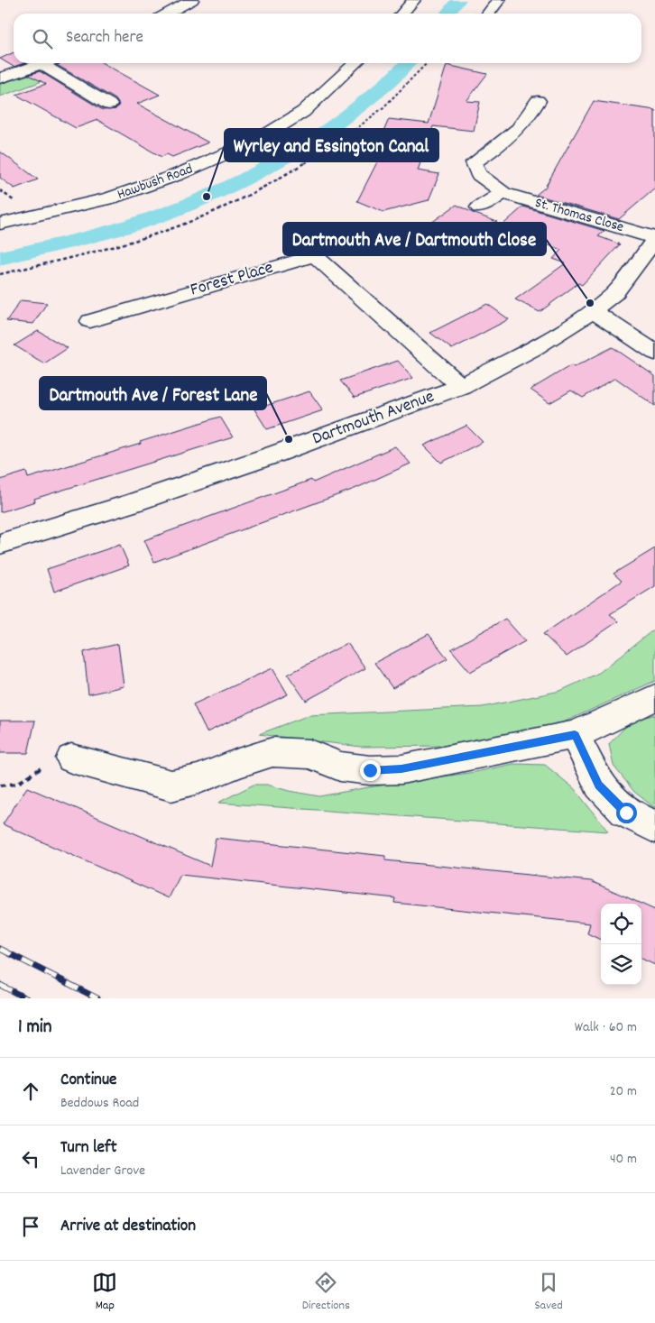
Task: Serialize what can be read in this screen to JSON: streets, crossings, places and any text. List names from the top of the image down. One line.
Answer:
{"streets":{"street":["Hawbush Road","St. Thomas Close","Forest Place","Dartmouth Avenue"]},"crossings":[["St. Thomas Close","Dartmouth Avenue"],["Forest Place","Dartmouth Avenue"]],"places":["Wyrley and Essington Canal","Dartmouth Ave / Dartmouth Close","Dartmouth Ave / Forest Lane"],"page":{"search":"Search here","heading":["1 min","Walk · 60 m"],"list":[["Continue","Beddows Road","20 m"],["Turn left","Lavender Grove","40 m"],"Arrive at destination"],"nav":["Map","Directions","Saved"]}}
